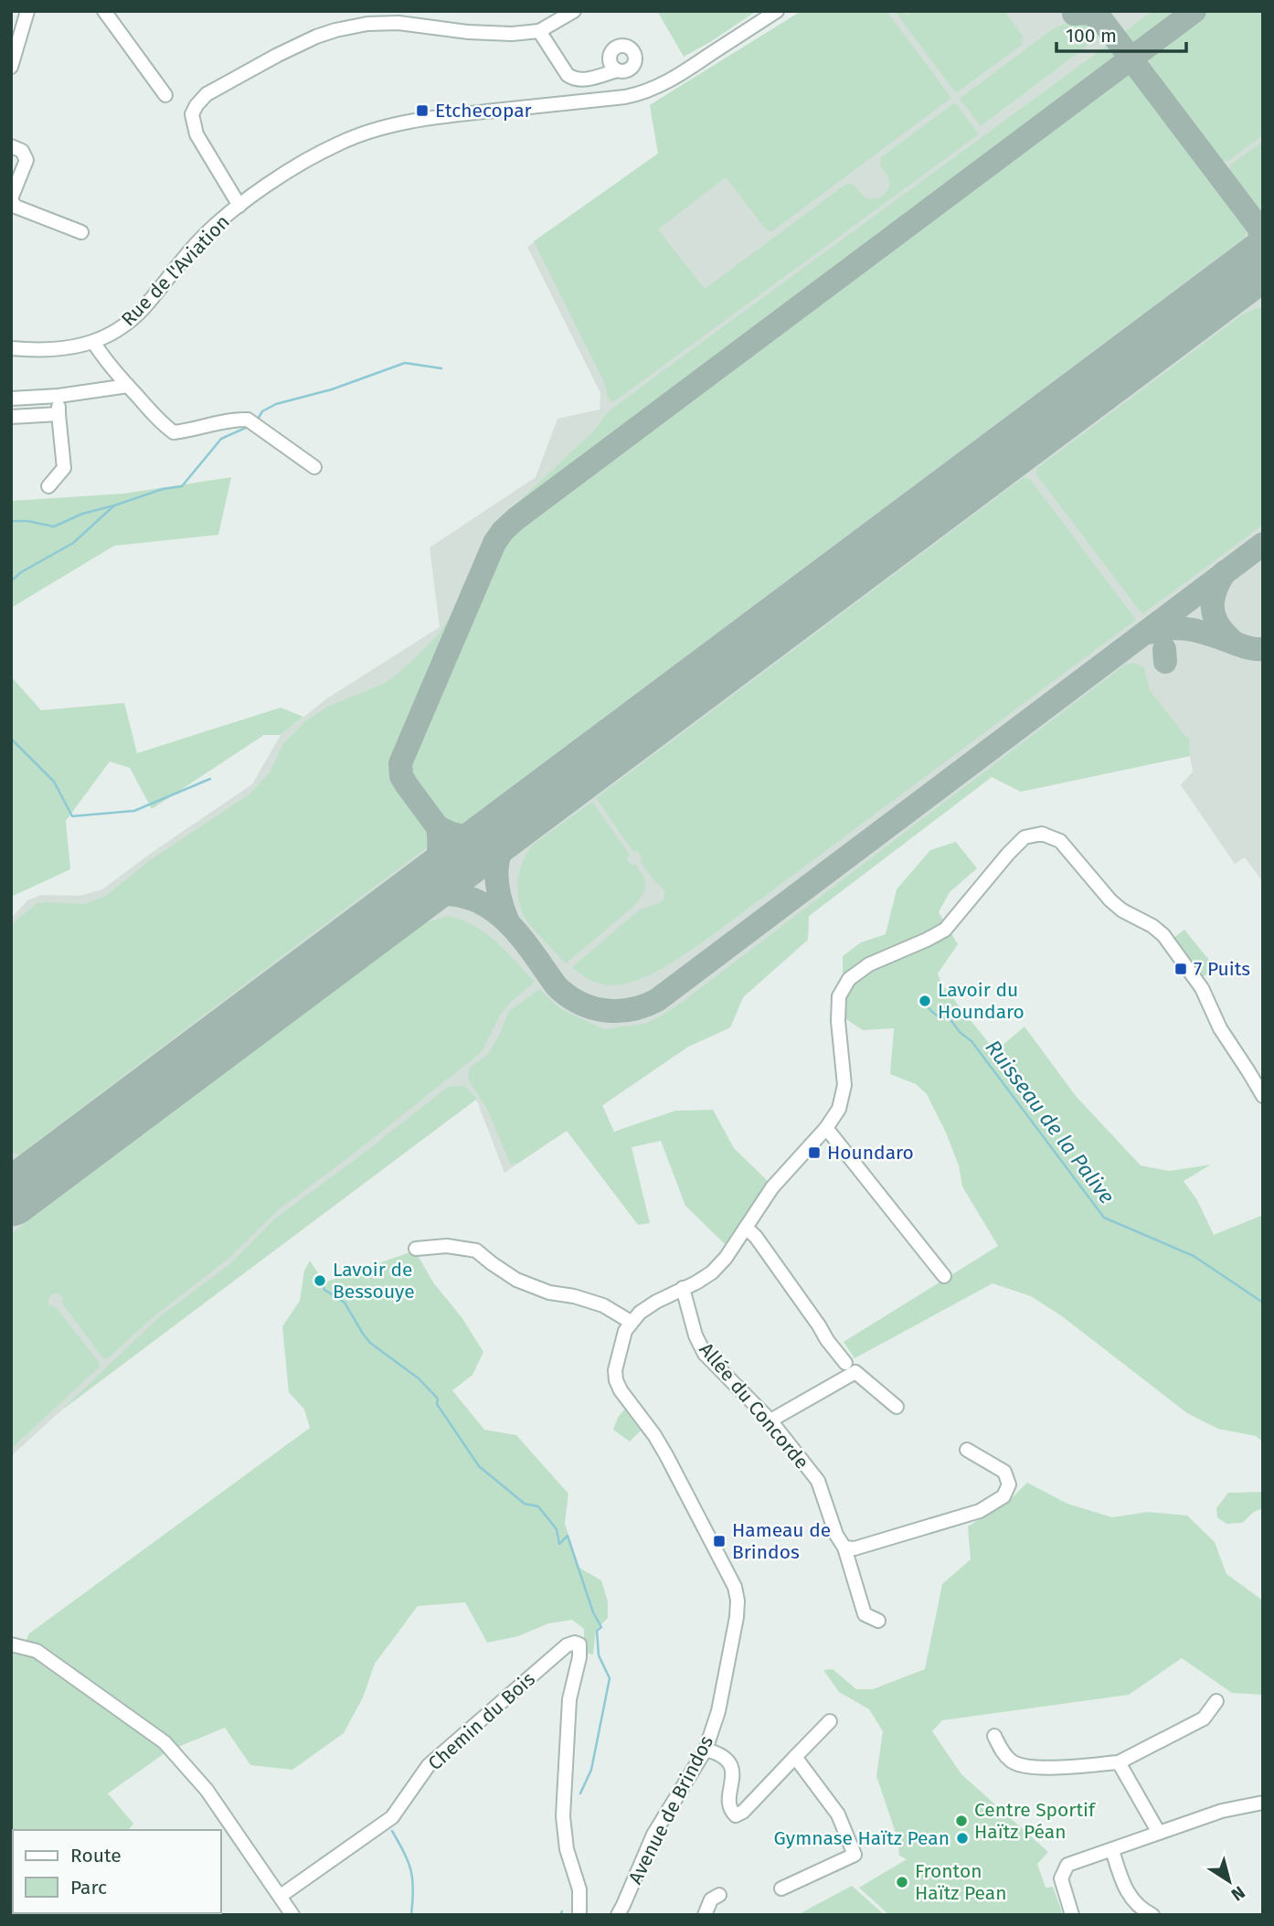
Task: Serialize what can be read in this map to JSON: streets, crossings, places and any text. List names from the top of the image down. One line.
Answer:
{"streets":{"street":["Rue de l'Aviation","Allée du Concorde","Chemin du Bois","Avenue de Brindos"]},"water":["Ruisseau de la Palive"],"places":{"transit":["Etchecopar","7 Puits","Houndaro","Hameau de Brindos"],"other":["Lavoir du Houndaro","Lavoir de Bessouye","Centre Sportif Haïtz Péan","Gymnase Haïtz Pean","Fronton Haïtz Pean"]},"legend":["Route","Parc"],"scale_bar":"100 m","north":"bottom right"}
